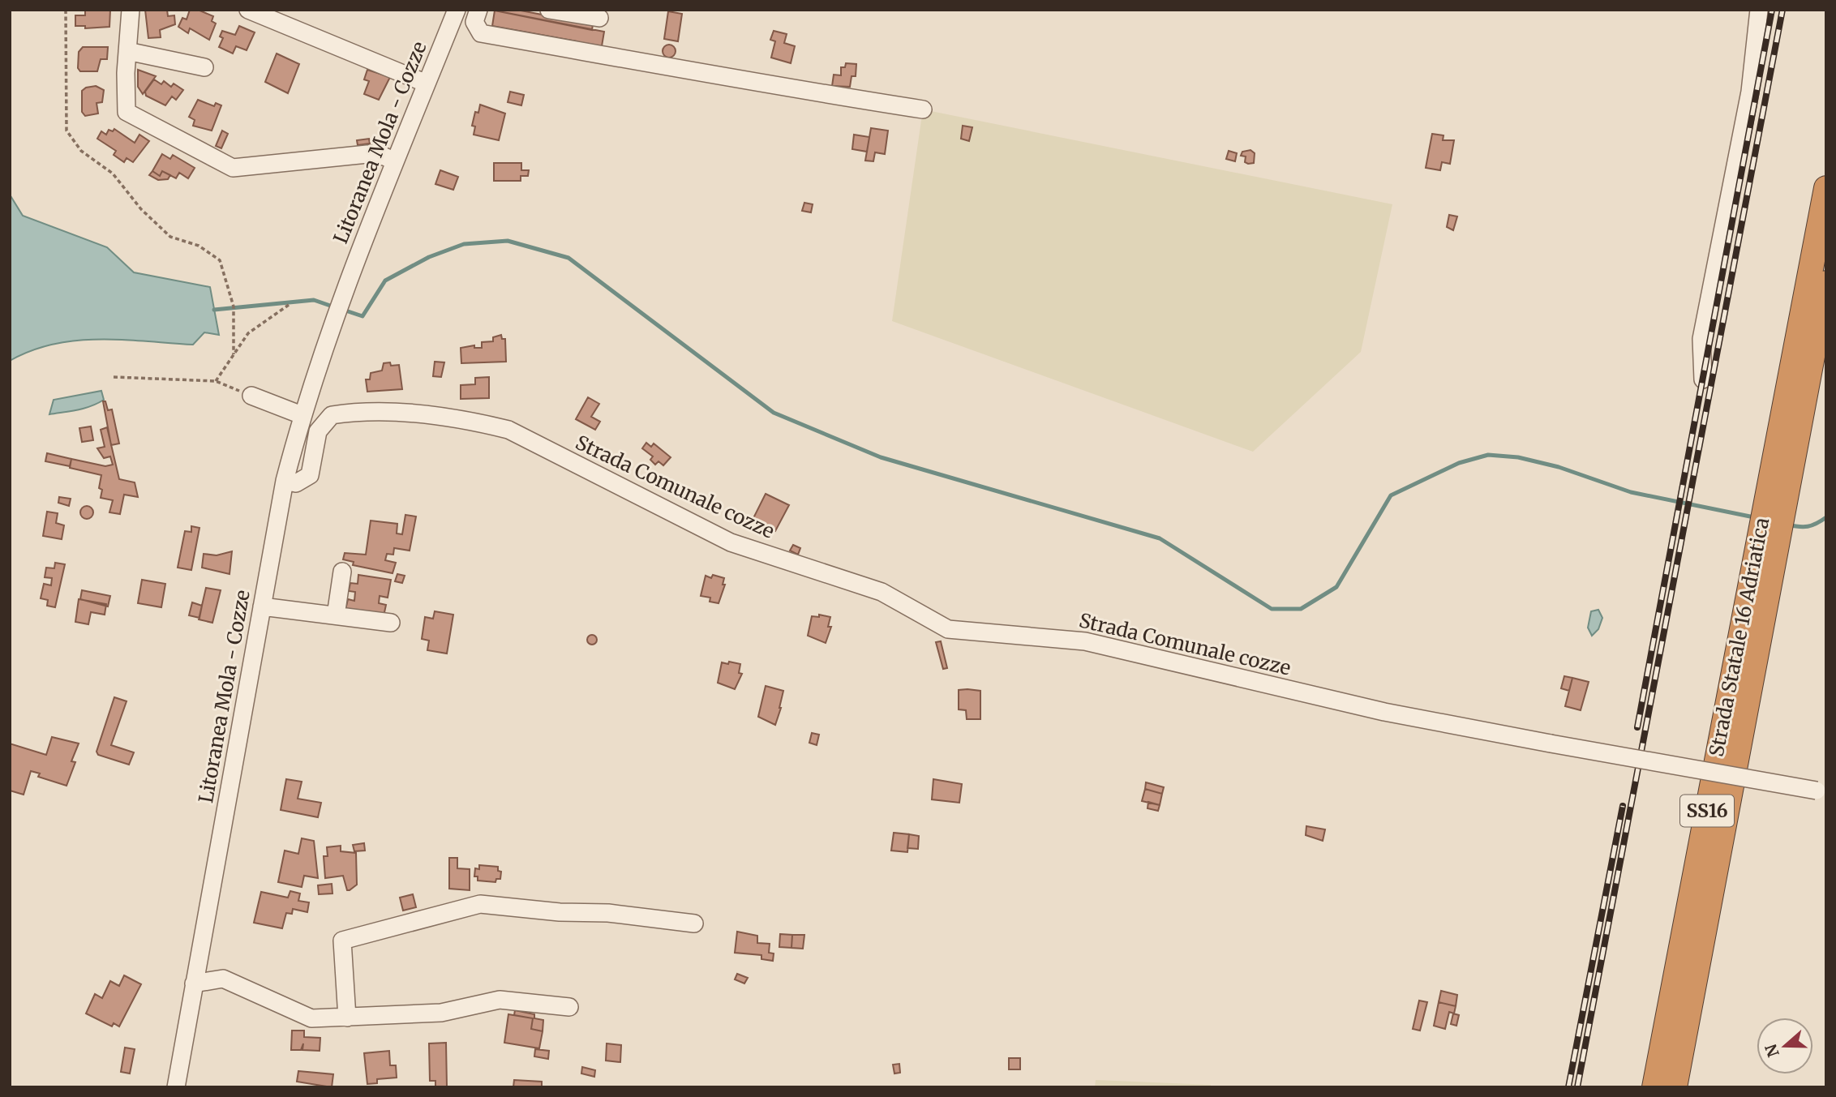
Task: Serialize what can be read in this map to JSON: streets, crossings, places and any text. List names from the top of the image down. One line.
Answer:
{"streets":{"highway":["Strada Statale 16 Adriatica","SS16"],"street":["Litoranea Mola - Cozze","Strada Comunale cozze"]},"crossings":[["Litoranea Mola - Cozze","Strada Comunale cozze"]],"north":"left"}
